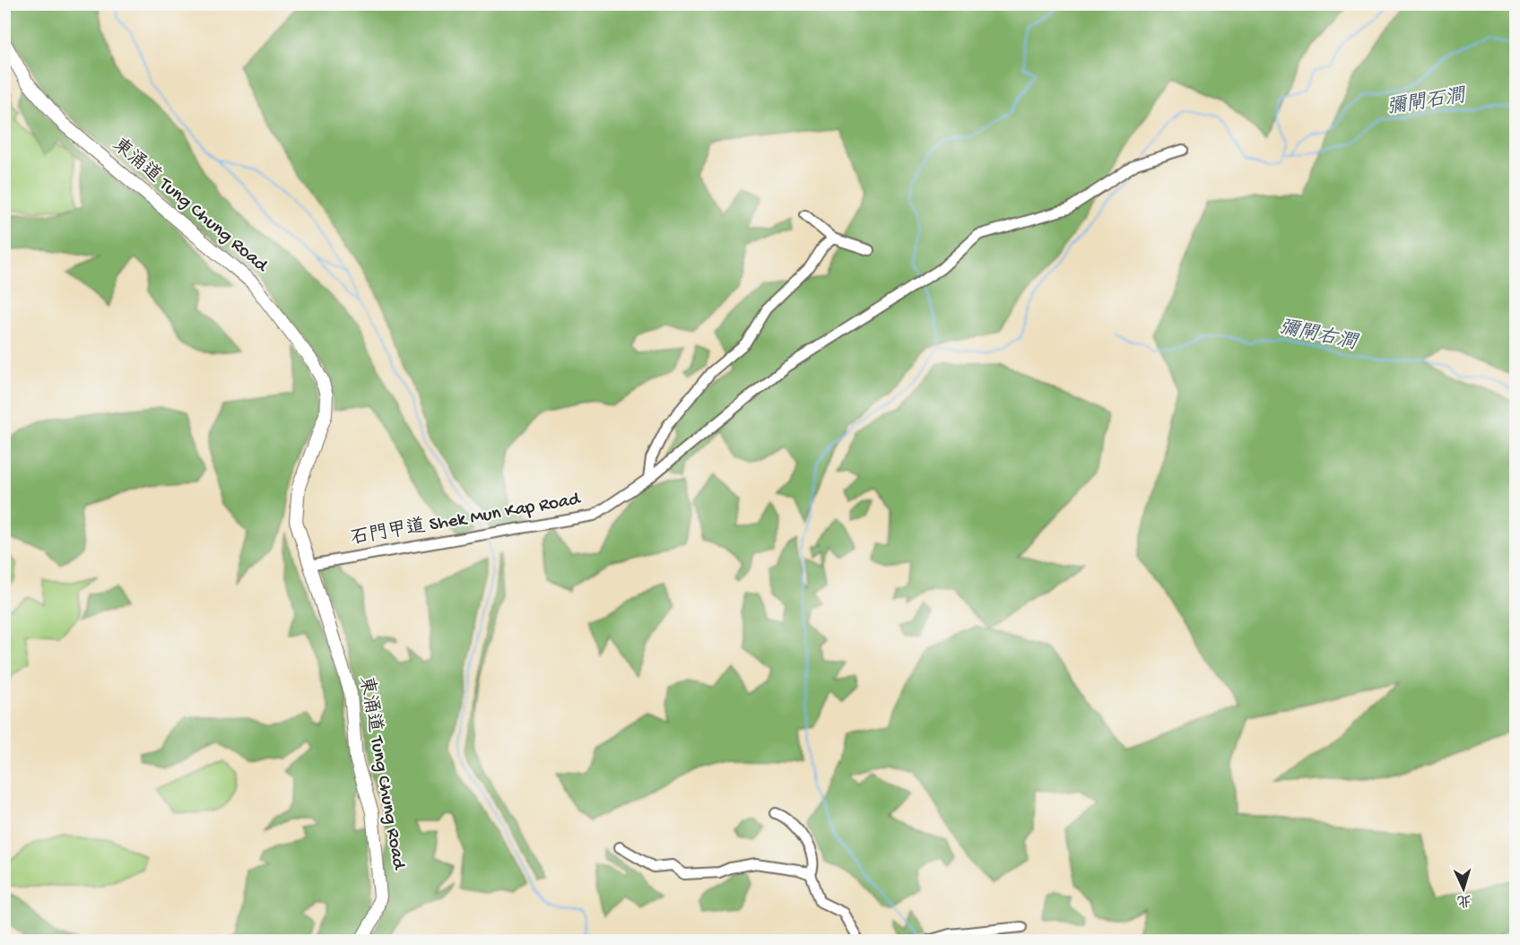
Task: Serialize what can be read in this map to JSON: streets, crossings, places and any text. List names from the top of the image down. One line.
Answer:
{"streets":{"main road":["東涌道 Tung Chung Road"],"street":["石門甲道 Shek Mun Kap Road"]},"crossings":[["東涌道 Tung Chung Road","石門甲道 Shek Mun Kap Road"]],"water":["彌閘石澗","彌閘右澗"],"north":"bottom"}
